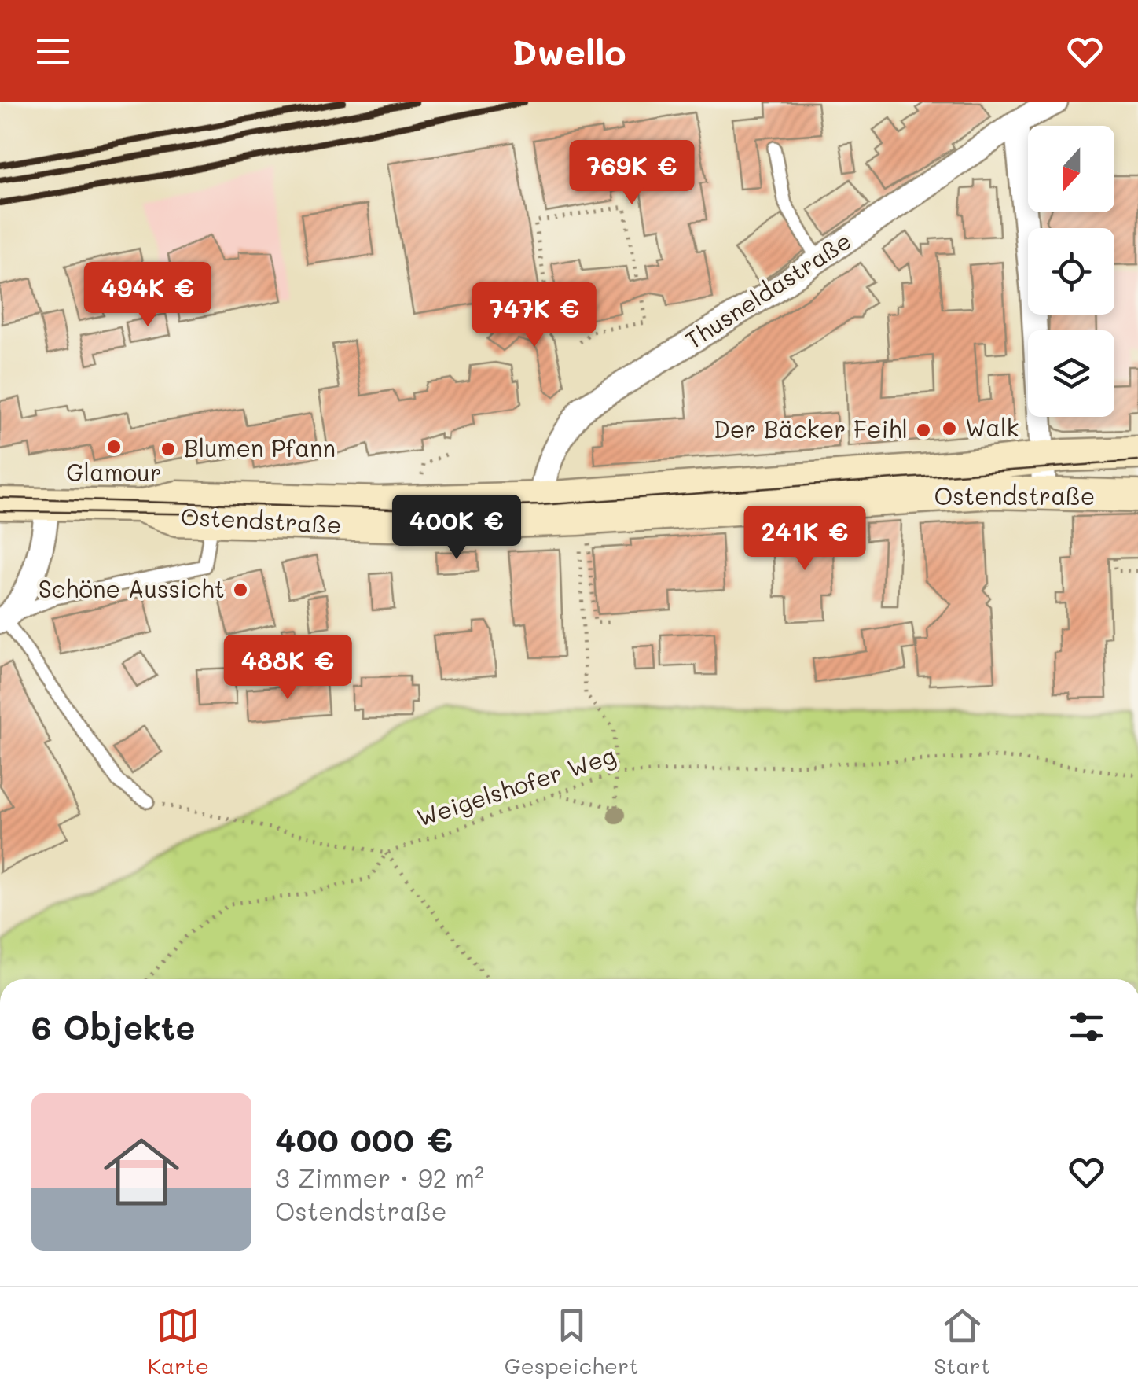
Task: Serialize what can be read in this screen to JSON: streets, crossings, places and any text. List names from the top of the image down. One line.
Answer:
{"streets":{"main road":["Ostendstraße"],"street":["Thusneldastraße"],"path":["Weigelshofer Weg"]},"crossings":[["Thusneldastraße","Ostendstraße"]],"places":["Walk","Der Bäcker Feihl","Glamour","Blumen Pfann","Schöne Aussicht"],"north":"bottom","page":{"header":"Dwello","price":["769K €","494K €","747K €","400K €","241K €","488K €"],"heading":"6 Objekte","list":[{"name":"400 000 €","note":"3 Zimmer · 92 m² · Ostendstraße"}],"tabs":["Karte","Gespeichert","Start"]}}
